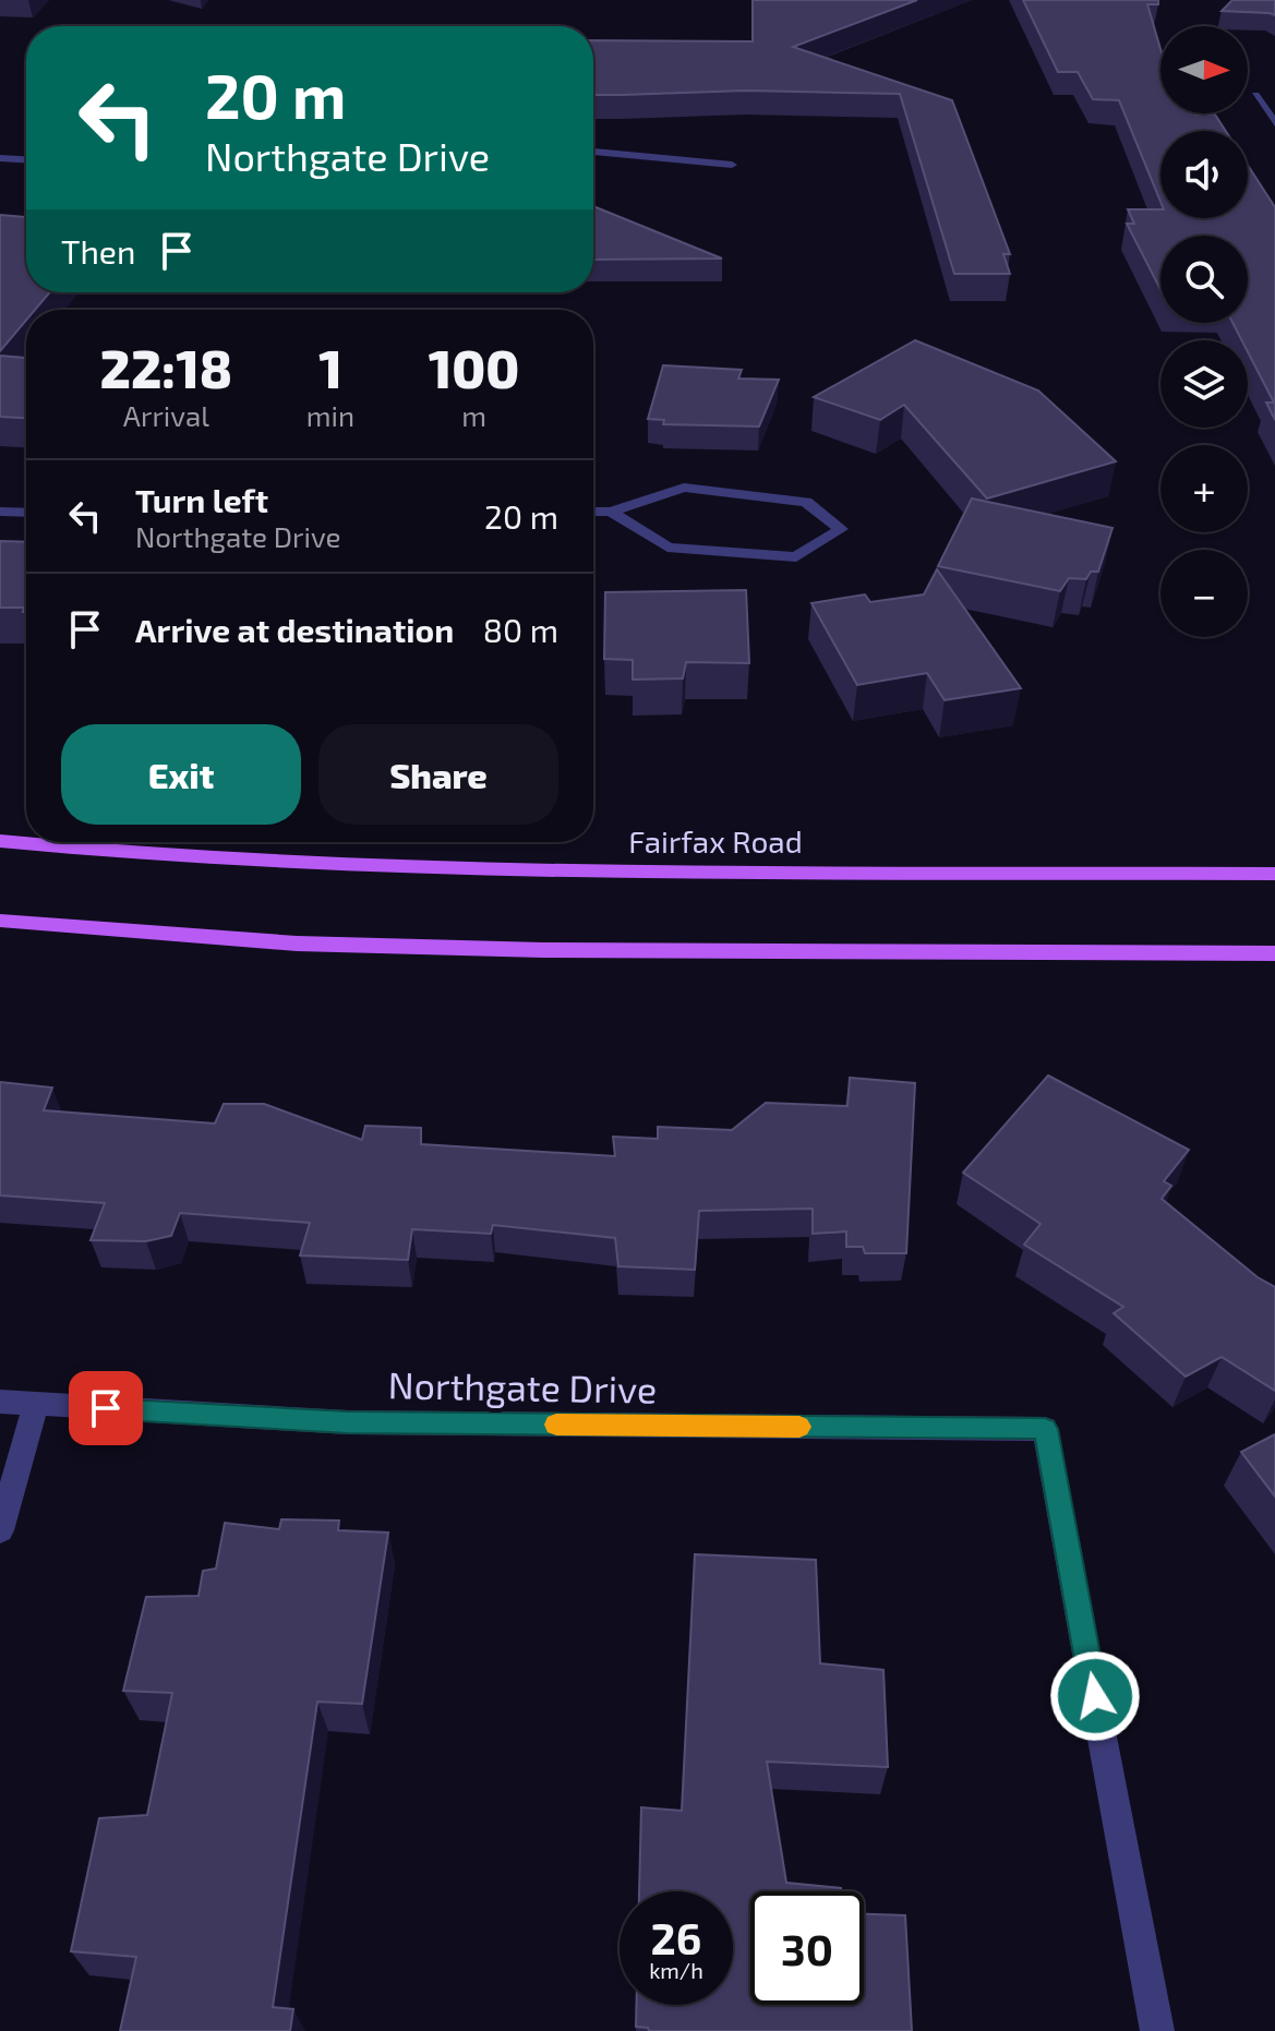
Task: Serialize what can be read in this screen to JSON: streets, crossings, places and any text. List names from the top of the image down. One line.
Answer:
{"streets":{"main road":["Fairfax Road"],"street":["Northgate Drive"]},"north":"right","page":{"map_buttons":["+","−"],"turn":["20 m","Northgate Drive"],"then":"Then","eta":["22:18","Arrival","1","min","100","m"],"list":[{"name":"Turn left","note":"Northgate Drive","value":"20 m"},{"name":"Arrive at destination","value":"80 m"}],"buttons":["Exit","Share"],"speed":"26 km/h","limit":"30"}}
